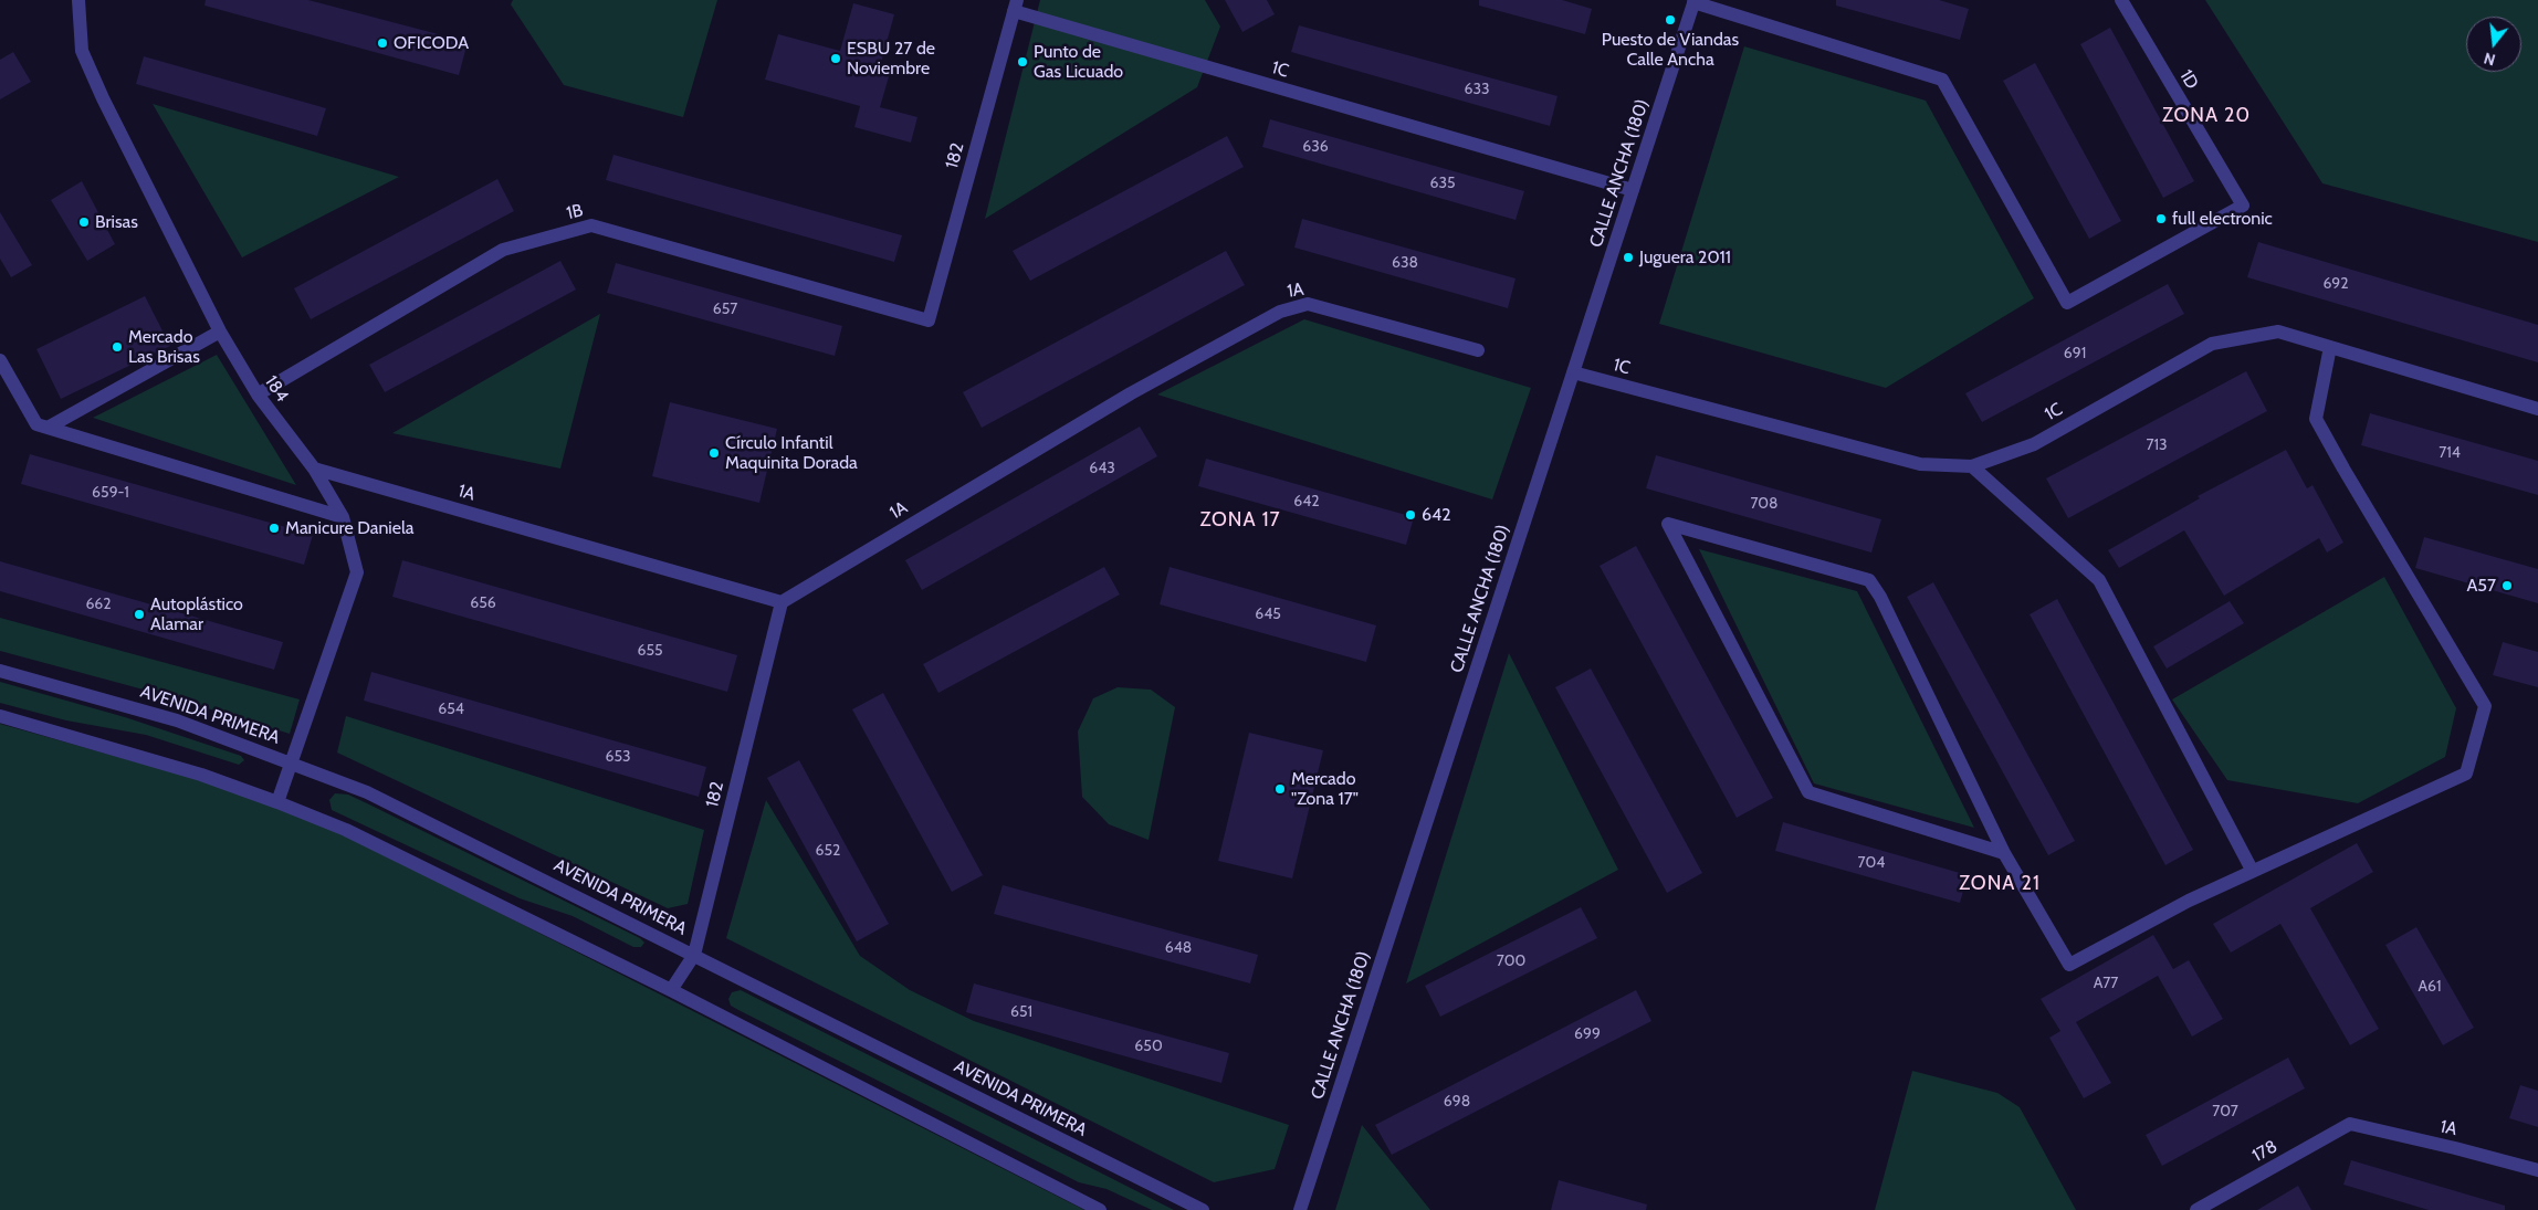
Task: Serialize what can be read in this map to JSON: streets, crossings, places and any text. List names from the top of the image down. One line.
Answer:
{"streets":{"street":["1C","1D","182","CALLE ANCHA (180)","1B","1A","184","AVENIDA PRIMERA","178"]},"crossings":[["1C","182"],["1C","CALLE ANCHA (180)"],["1D","CALLE ANCHA (180)"],["182","1B"],["182","1A"],["182","AVENIDA PRIMERA"],["1B","184"],["1A","184"],["1A","178"],["184","AVENIDA PRIMERA"]],"districts":["ZONA 20","ZONA 17","ZONA 21"],"places":["Puesto de Viandas Calle Ancha","OFICODA","ESBU 27 de Noviembre","Punto de Gas Licuado","full electronic","Brisas","Juguera 2011","Mercado Las Brisas","Círculo Infantil Maquinita Dorada","642","Manicure Daniela","A57","Autoplástico Alamar","Mercado \"Zona 17\""],"house_numbers":["633","636","635","638","692","657","691","713","714","643","659-1","642","708","656","662","645","655","654","653","652","704","648","700","A77","A61","651","699","650","698","707"],"north":"bottom"}
